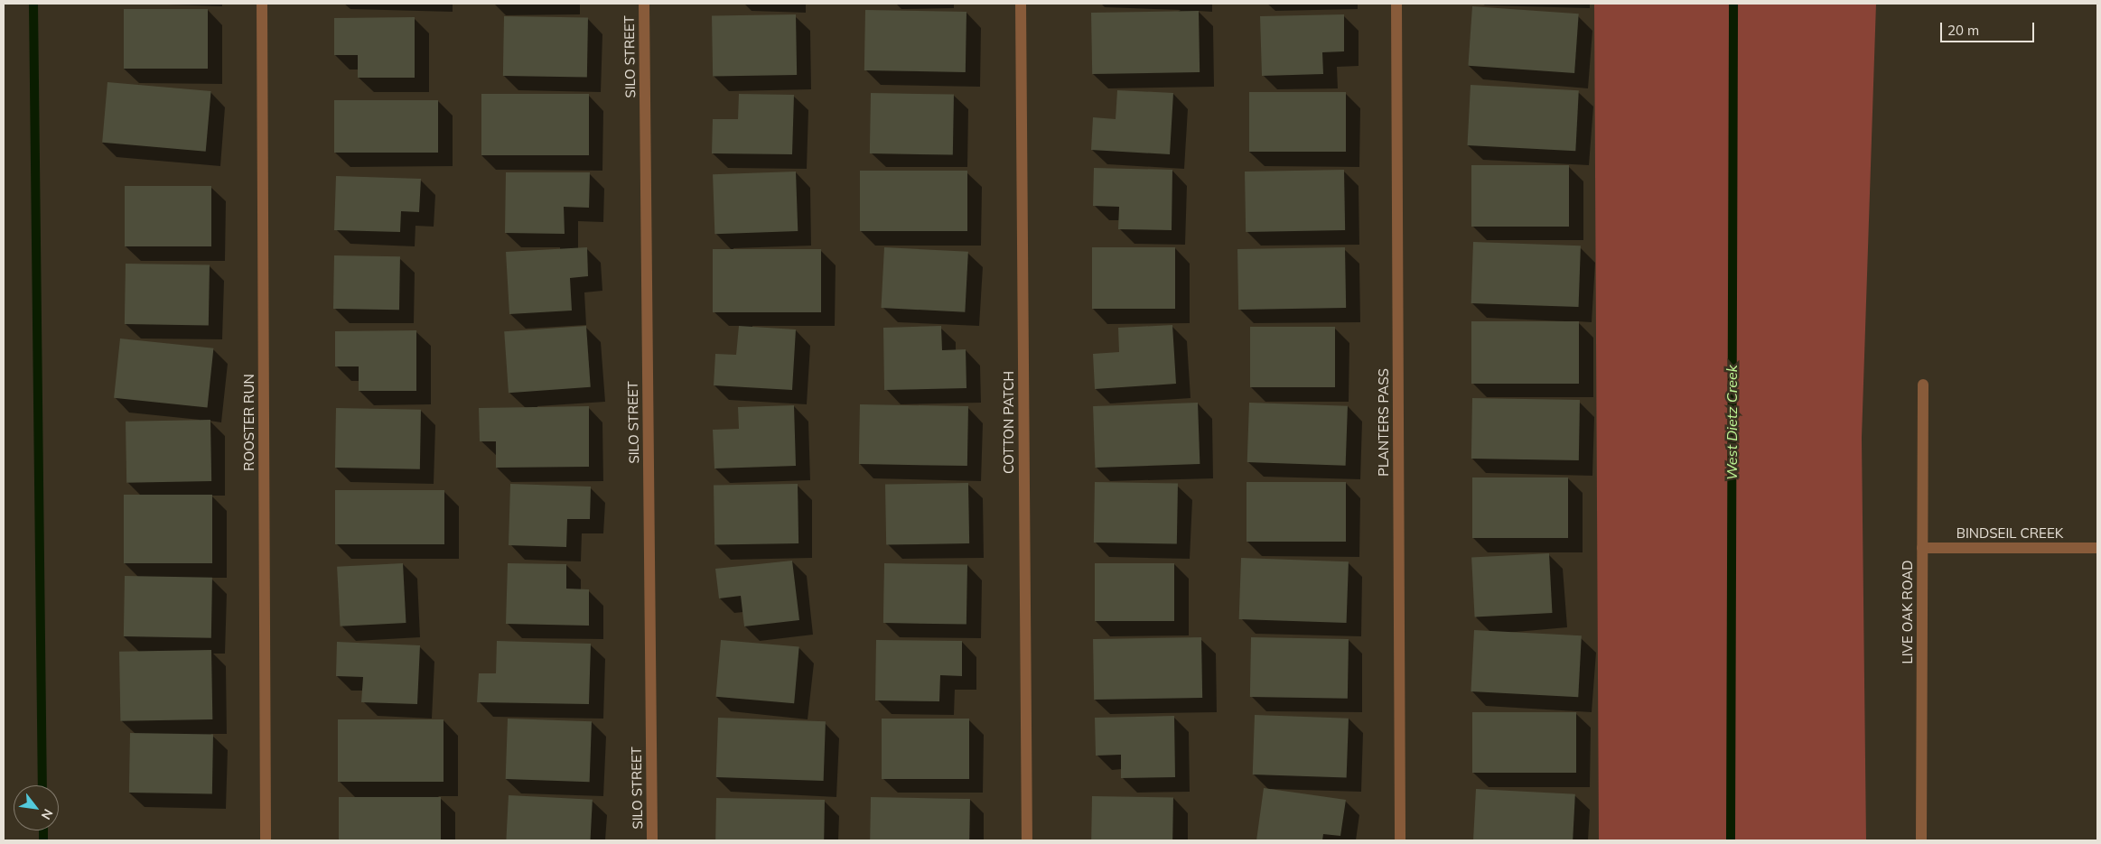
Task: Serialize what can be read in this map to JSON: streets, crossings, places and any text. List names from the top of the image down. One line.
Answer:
{"streets":{"street":["SILO STREET","ROOSTER RUN","COTTON PATCH","PLANTERS PASS","BINDSEIL CREEK","LIVE OAK ROAD"]},"crossings":[["BINDSEIL CREEK","LIVE OAK ROAD"]],"water":["West Dietz Creek"],"scale_bar":"20 m","north":"bottom right"}
